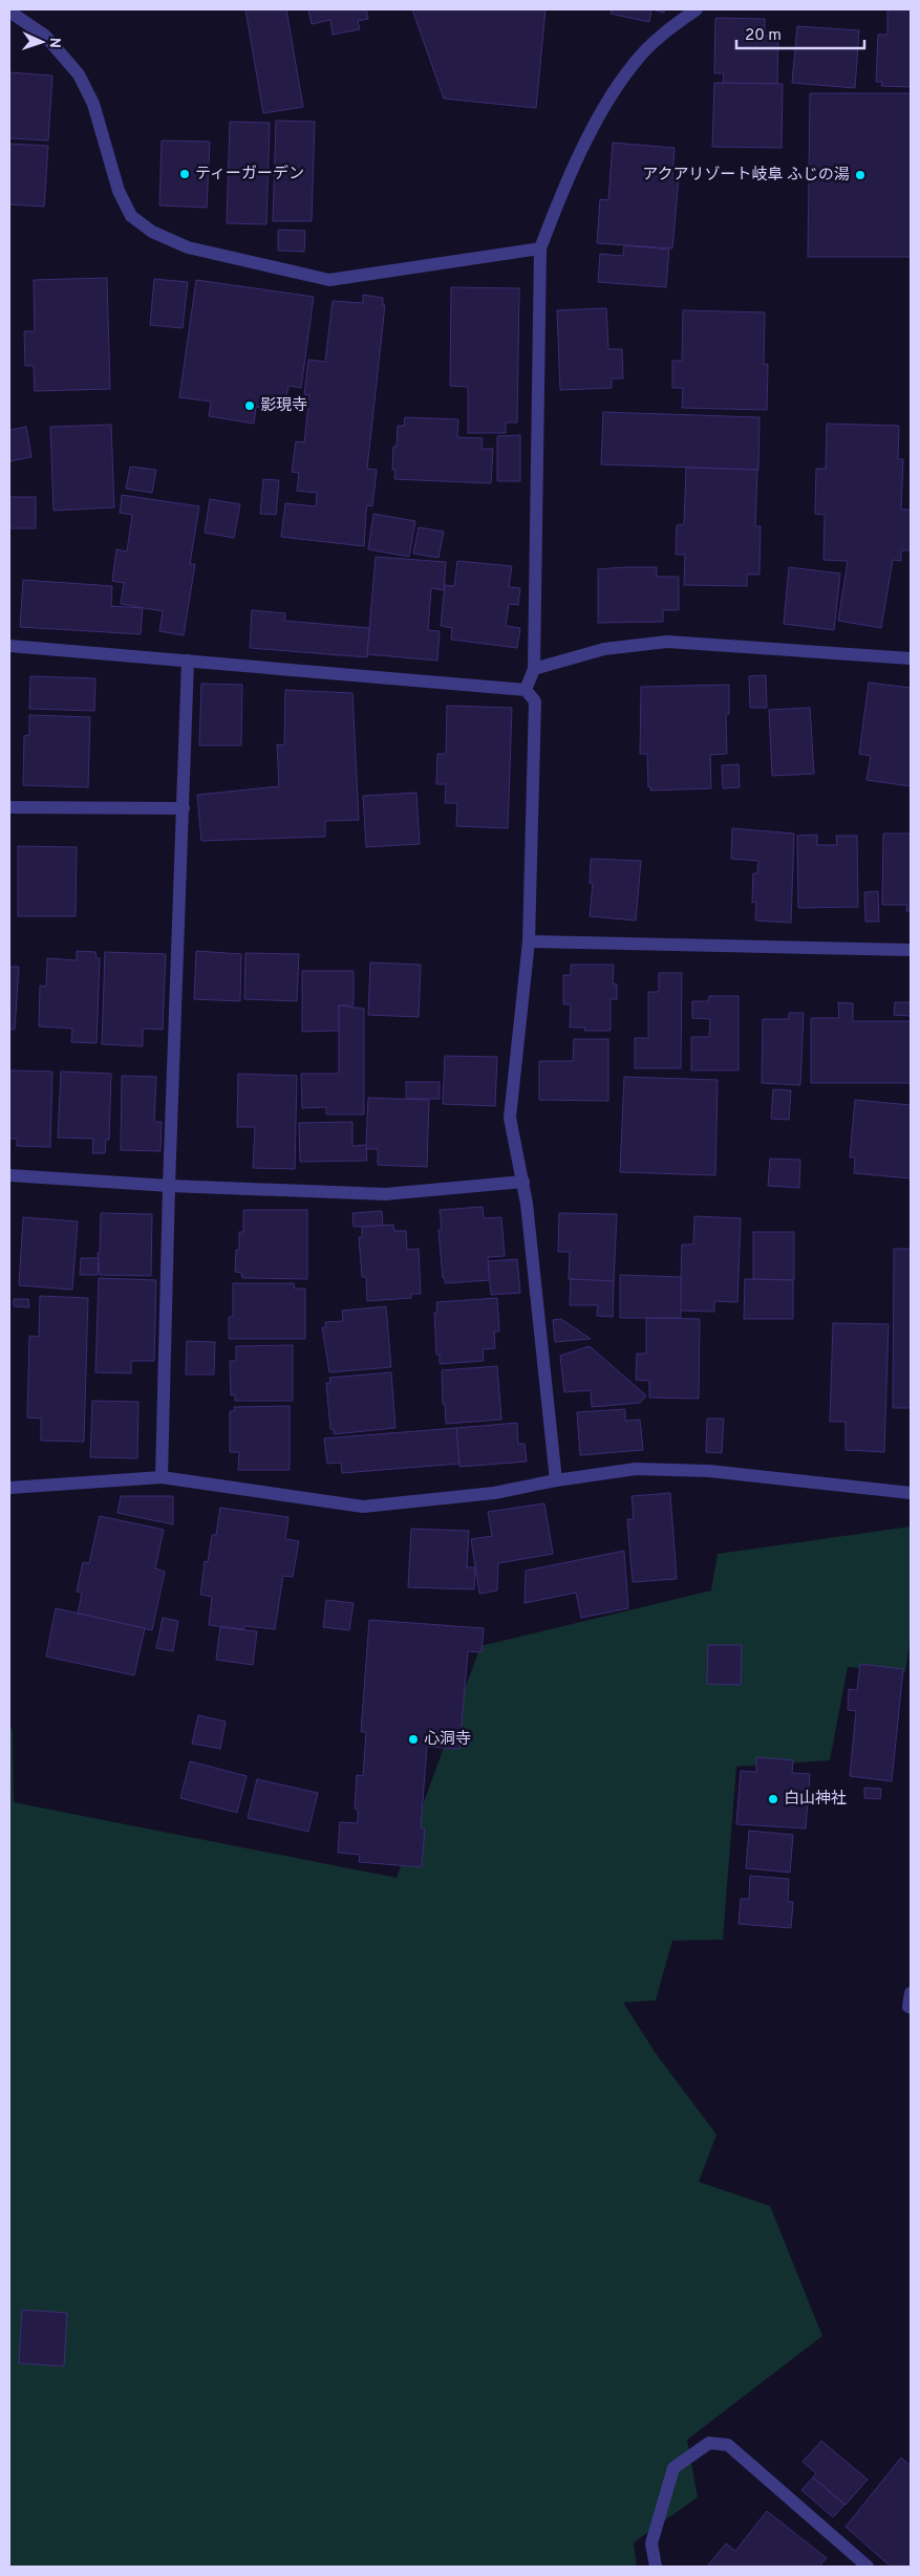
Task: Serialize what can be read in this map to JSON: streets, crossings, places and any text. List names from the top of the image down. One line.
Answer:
{"places":["ティーガーデン","アクアリゾート岐阜 ふじの湯","影現寺","心洞寺","白山神社"],"scale_bar":"20 m","north":"right"}
